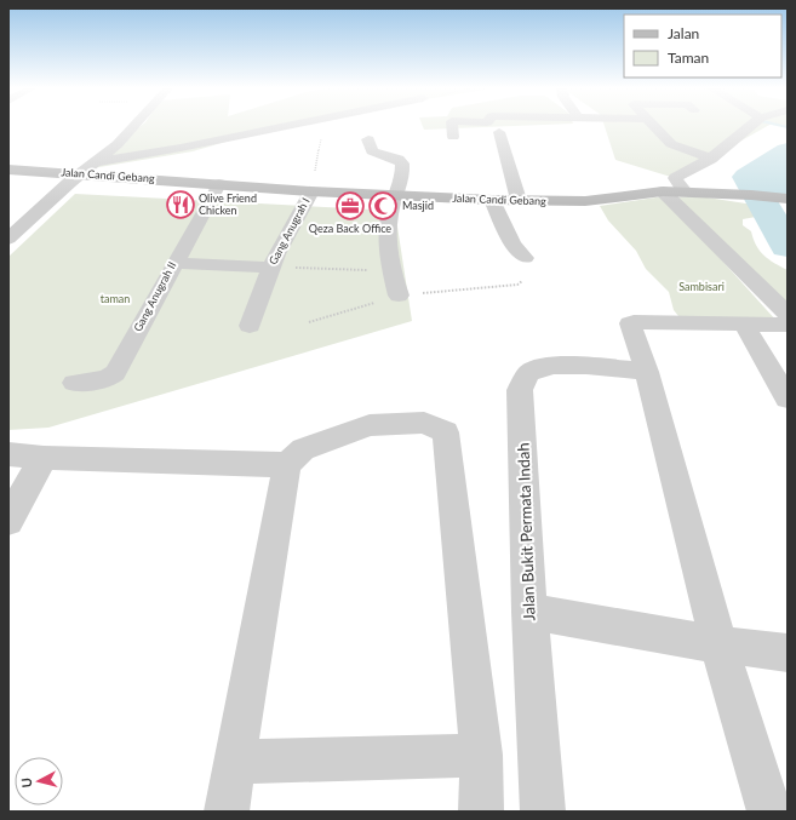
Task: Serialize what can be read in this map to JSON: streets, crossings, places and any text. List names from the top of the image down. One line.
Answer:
{"streets":{"main road":["Jalan Candi Gebang"],"street":["Gang Anugrah I","Gang Anugrah II","Jalan Bukit Permata Indah"]},"crossings":[["Jalan Candi Gebang","Gang Anugrah I"],["Jalan Candi Gebang","Gang Anugrah II"]],"parks":["Sambisari","taman"],"places":{"restaurant":["Olive Friend Chicken"],"office":["Qeza Back Office"],"mosque":["Masjid"]},"legend":["Jalan","Taman"],"north":"left"}
